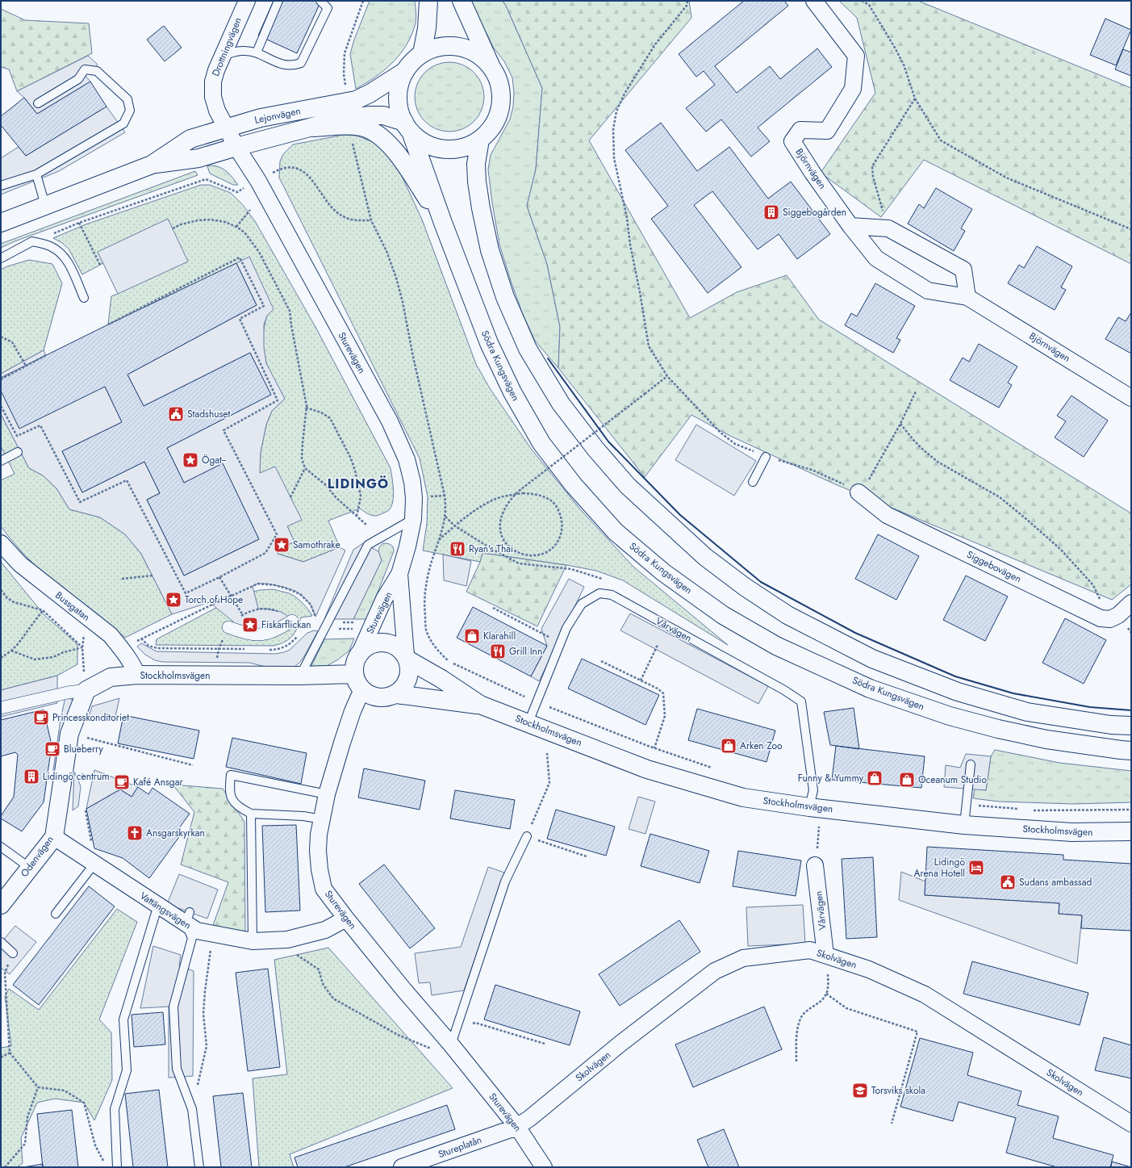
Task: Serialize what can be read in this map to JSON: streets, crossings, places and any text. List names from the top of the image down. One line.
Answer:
{"streets":{"main road":["Lejonvägen","Södra Kungsvägen","Stockholmsvägen","Odenvägen"],"street":["Drottningvägen","Björnvägen","Sturevägen","Siggebovägen","Bussgatan","Vårvägen","Vattängsvägen","Skolvägen","Stureplatån"]},"crossings":[["Drottningvägen","Lejonvägen"],["Drottningvägen","Sturevägen"],["Lejonvägen","Sturevägen"],["Lejonvägen","Södra Kungsvägen"],["Sturevägen","Stockholmsvägen"],["Sturevägen","Vattängsvägen"],["Sturevägen","Skolvägen"],["Sturevägen","Stureplatån"],["Bussgatan","Stockholmsvägen"],["Vårvägen","Stockholmsvägen"],["Vårvägen","Skolvägen"],["Stockholmsvägen","Odenvägen"],["Odenvägen","Vattängsvägen"],["Skolvägen","Stureplatån"]],"districts":["LIDINGÖ"],"places":{"building":["Siggebogården","Lidingö centrum"],"public building":["Stadshuset","Sudans ambassad"],"place":["Ögat--","Samothrake","Torch of Hope","Fiskarflickan"],"restaurant":["Ryan's Thai","Grill Inn"],"shop":["Klarahill","Arken Zoo","Funny & Yummy","Oceanum Studio"],"cafe":["Princesskonditoriet","Blueberry","Kafé Ansgar"],"church":["Ansgarskyrkan"],"hotel":["Lidingö Arena Hotell"],"school or university":["Torsviks skola"]}}
